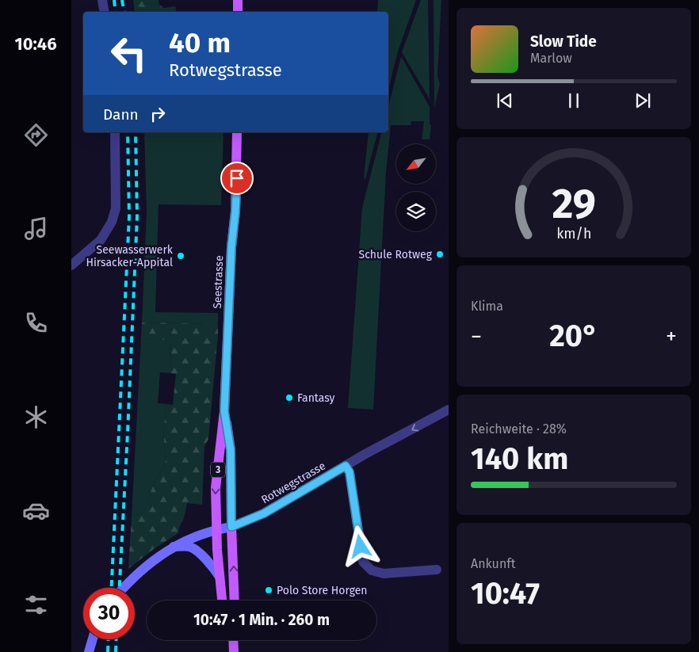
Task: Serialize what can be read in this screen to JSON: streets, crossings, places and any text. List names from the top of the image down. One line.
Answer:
{"streets":{"main road":["Seestrasse","3"],"street":["Rotwegstrasse"]},"crossings":[["Seestrasse","Rotwegstrasse"]],"one_way":["Rotwegstrasse"],"places":["Schule Rotweg","Seewasserwerk Hirsacker-Appital","Fantasy","Polo Store Horgen"],"north":"bottom left","page":{"tabs":"10:46","turn":["40 m","Rotwegstrasse"],"song":["Slow Tide","Marlow"],"then":"Dann","tile":["Klima",["Reichweite · 28%","140 km"],["Ankunft","10:47"]],"heat":["−","20°","+"],"limit":"30","trip":"10:47 · 1 Min. · 260 m","gauge":["29","km/h"]}}
